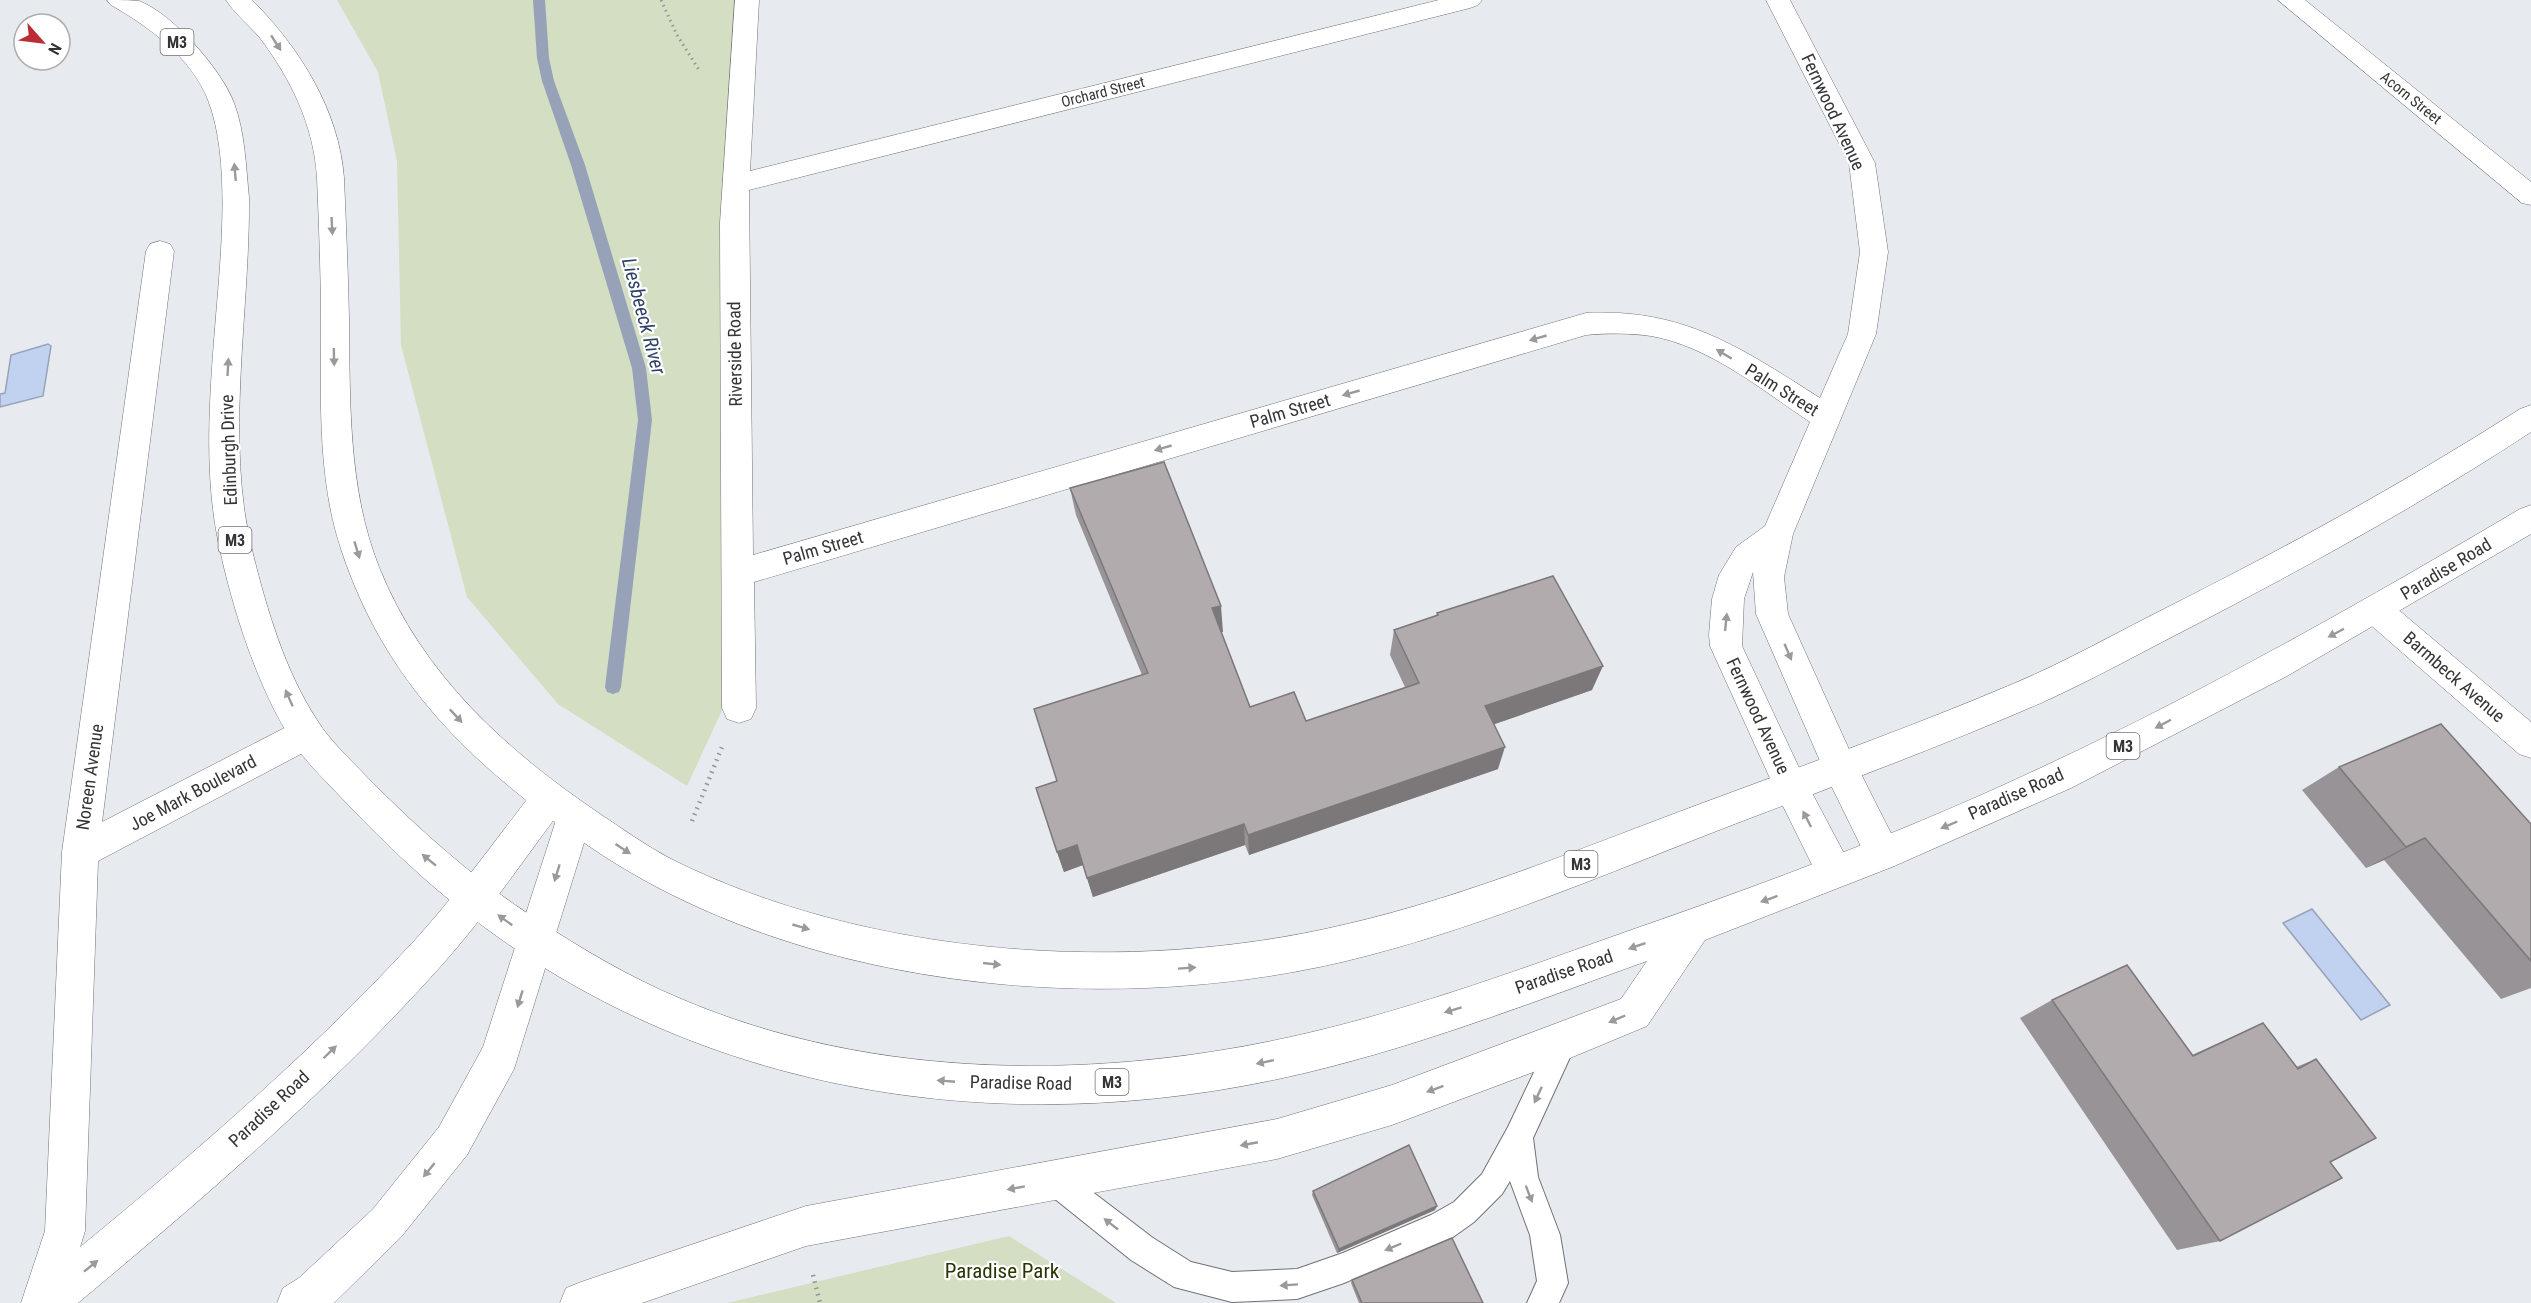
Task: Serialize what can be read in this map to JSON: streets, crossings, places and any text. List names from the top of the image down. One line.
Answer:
{"streets":{"main road":["M3","Orchard Street","Acorn Street","Fernwood Avenue","Riverside Road","Palm Street","Edinburgh Drive","Paradise Road","Barmbeck Avenue","Noreen Avenue","Joe Mark Boulevard"]},"crossings":[["M3","Fernwood Avenue"],["M3","Paradise Road"],["Orchard Street","Riverside Road"],["Fernwood Avenue","Palm Street"],["Fernwood Avenue","Paradise Road"],["Riverside Road","Palm Street"],["Edinburgh Drive","Paradise Road"],["Edinburgh Drive","Joe Mark Boulevard"],["Paradise Road","Barmbeck Avenue"],["Paradise Road","Noreen Avenue"],["Noreen Avenue","Joe Mark Boulevard"]],"one_way":["Palm Street"],"water":["Liesbeeck River"],"parks":["Paradise Park"],"north":"bottom right"}
